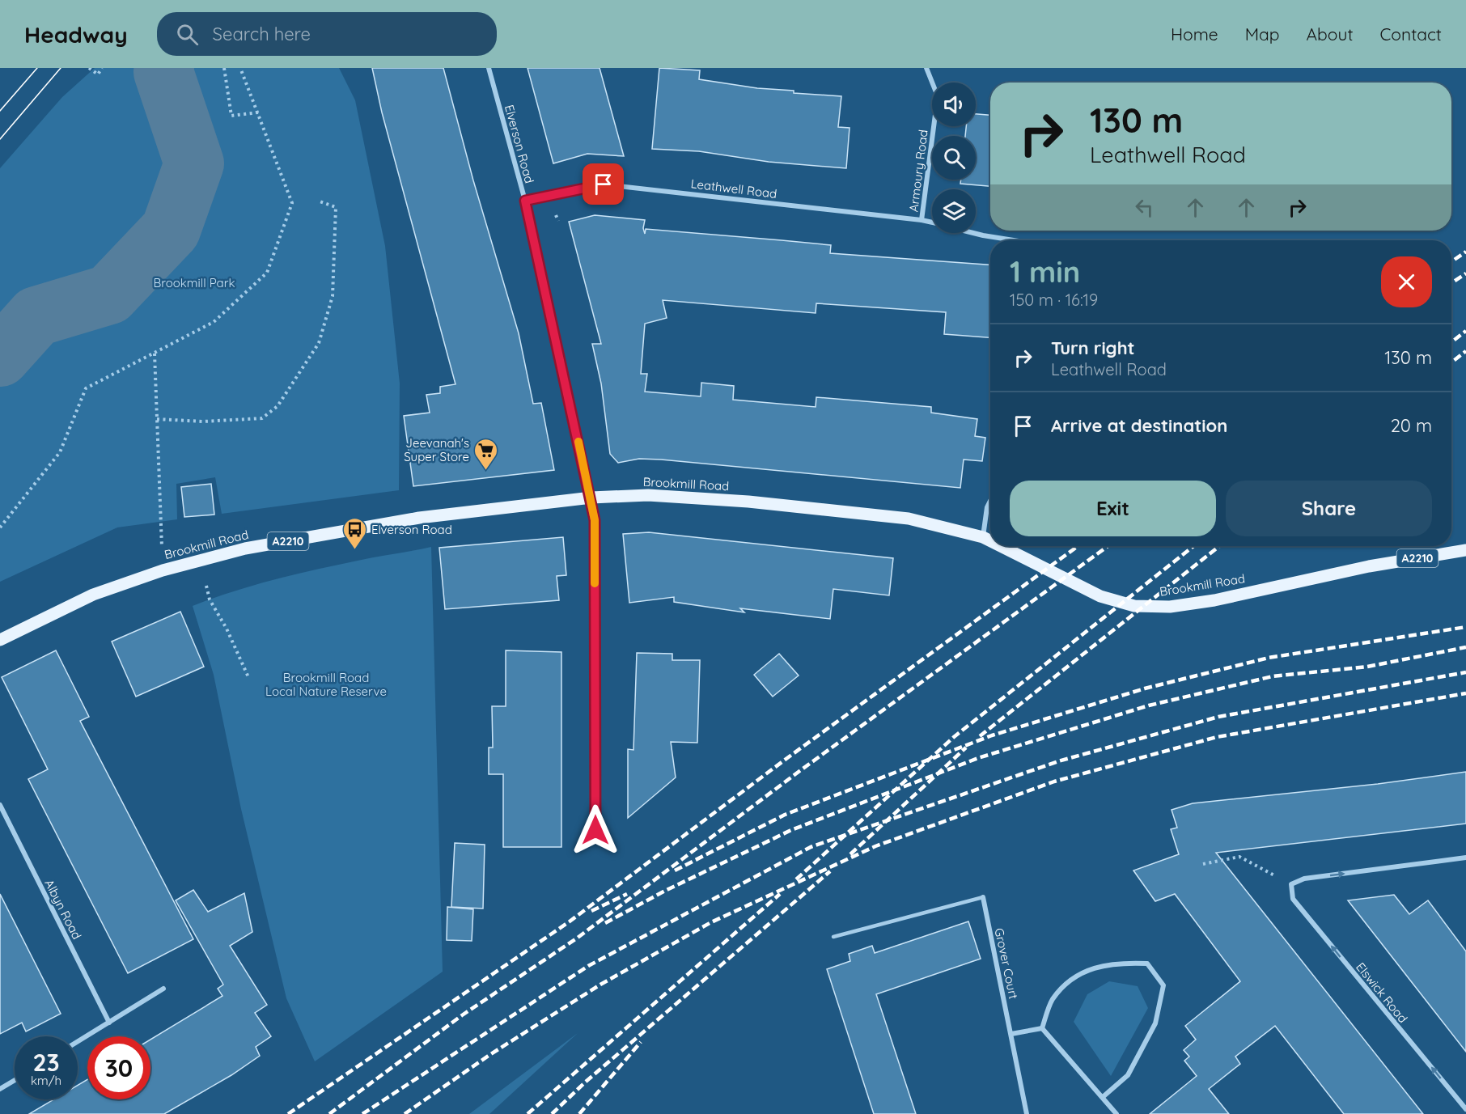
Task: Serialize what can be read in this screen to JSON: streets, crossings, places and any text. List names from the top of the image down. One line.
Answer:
{"streets":{"main road":["Brookmill Road","A2210"],"street":["Elverson Road","Armoury Road","Leathwell Road","Albyn Road","Grover Court","Elswick Road"]},"crossings":[["Elverson Road","Leathwell Road"],["Elverson Road","Brookmill Road"],["Armoury Road","Leathwell Road"]],"one_way":["Elswick Road"],"parks":["Brookmill Park","Brookmill Road Local Nature Reserve"],"places":{"supermarket":["Jeevanah's Super Store"],"bus stop":["Elverson Road"]},"page":{"header":"Headway","search":"Search here","nav":["Home","Map","About","Contact"],"turn":["130 m","Leathwell Road"],"heading":["1 min","150 m · 16:19"],"list":[{"name":"Turn right","note":"Leathwell Road","value":"130 m"},{"name":"Arrive at destination","value":"20 m"}],"buttons":["Exit","Share"],"speed":"23 km/h","limit":"30"}}
